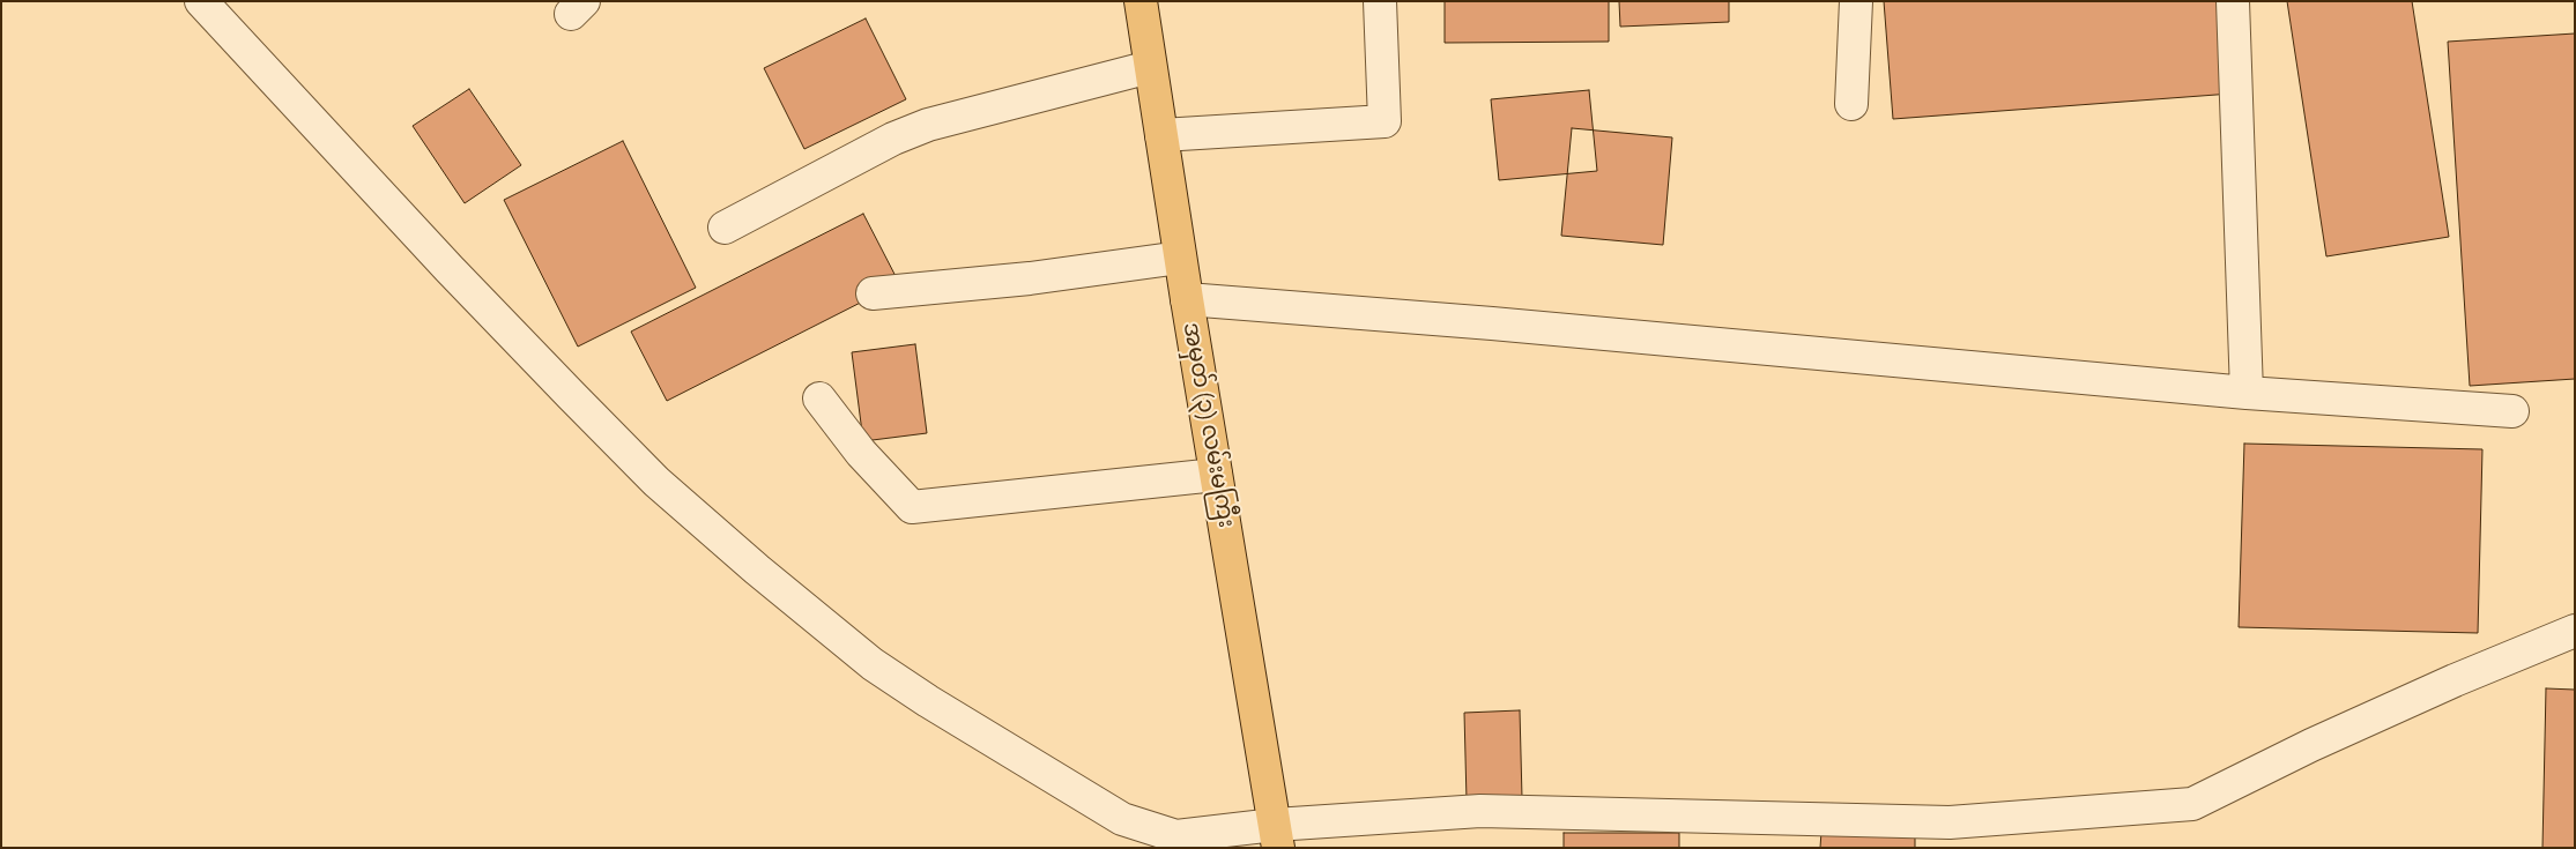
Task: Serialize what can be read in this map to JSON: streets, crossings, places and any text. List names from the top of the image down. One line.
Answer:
{"streets":{"main road":["အမှတ် (၃) လမ်းမကြီး"]}}
